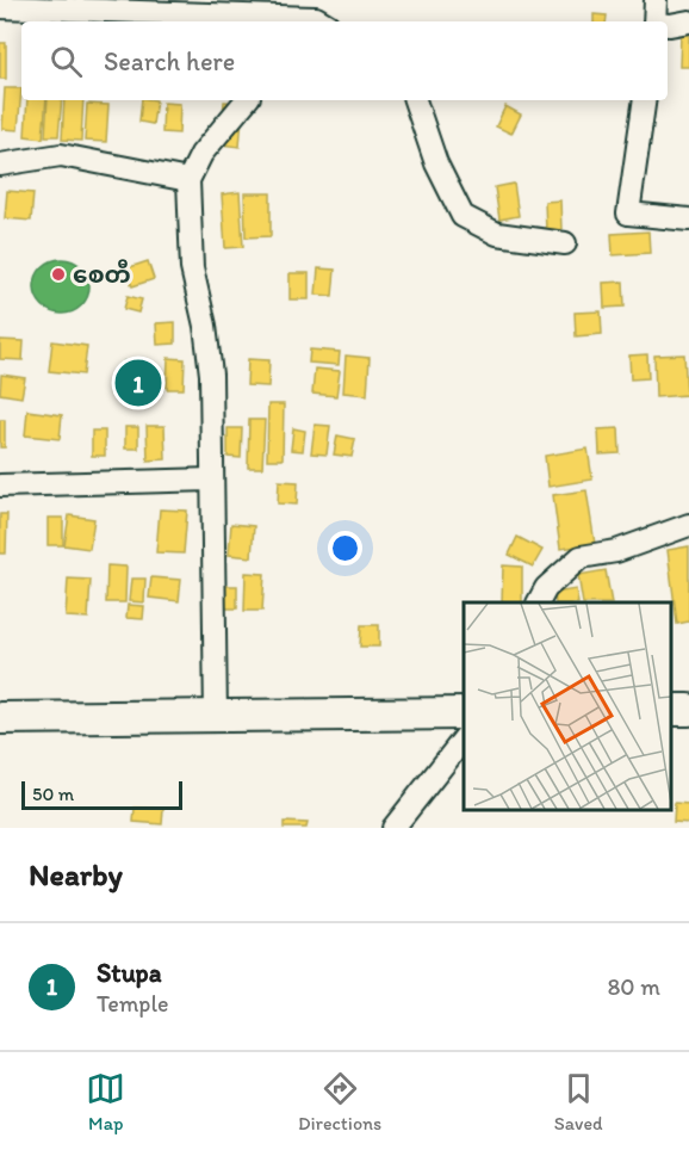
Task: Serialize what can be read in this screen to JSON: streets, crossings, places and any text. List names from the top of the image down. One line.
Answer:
{"places":["စေတီ"],"scale_bar":"50 m","page":{"search":"Search here","pins":"1","scale":"50 m","heading":"Nearby","list":[{"mark":"1","name":"Stupa","note":"Temple","value":"80 m"}],"nav":["Map","Directions","Saved"]}}
